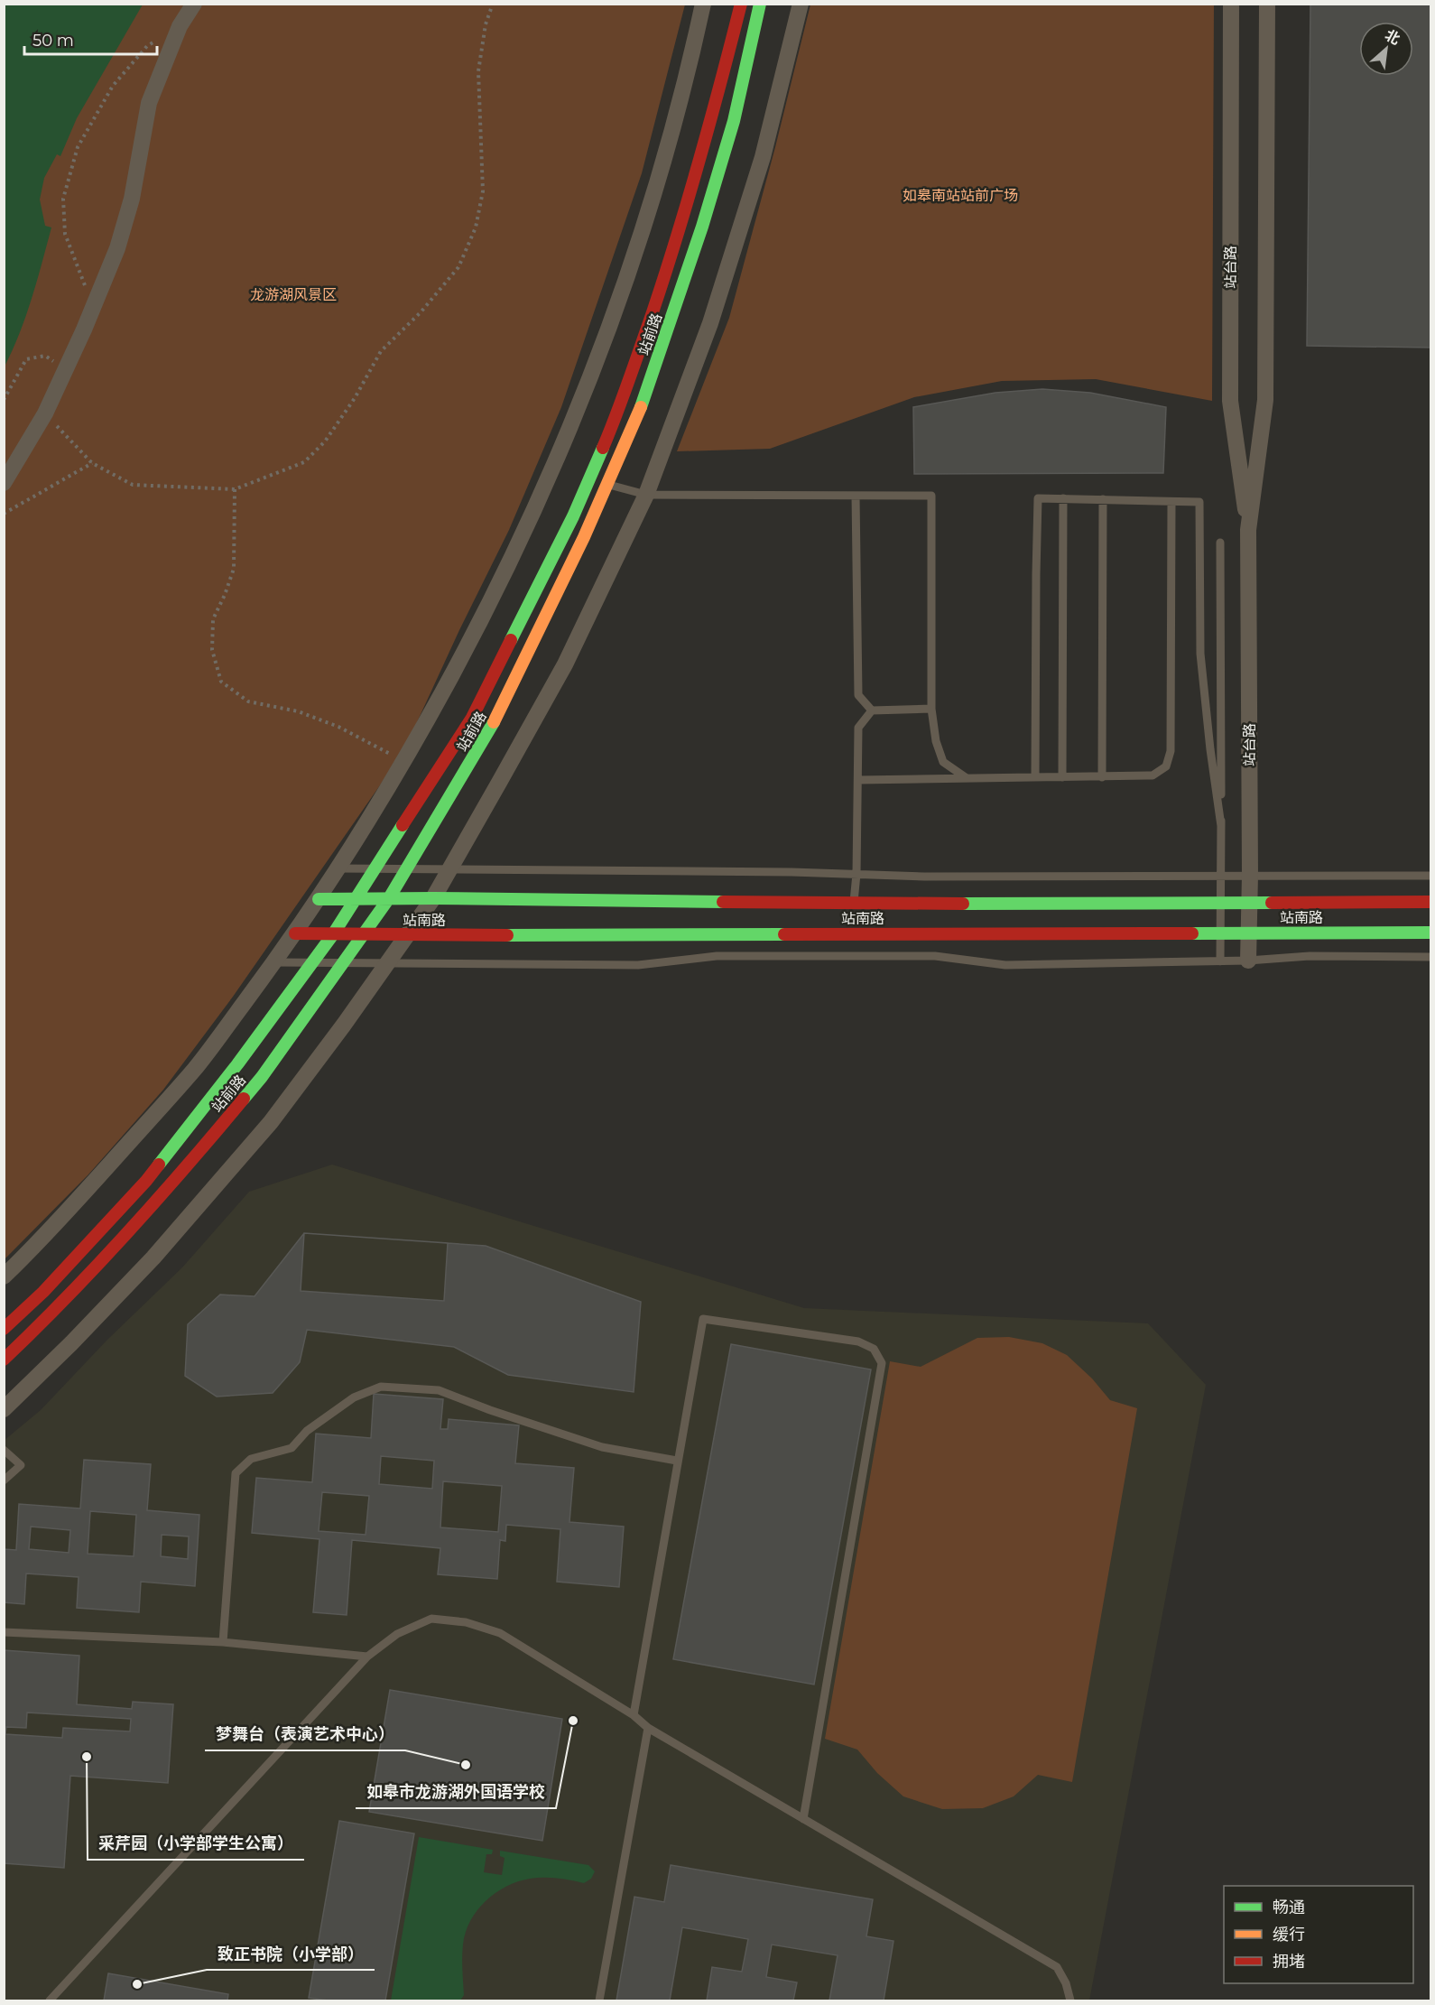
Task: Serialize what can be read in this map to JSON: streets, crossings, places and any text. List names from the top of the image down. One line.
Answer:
{"streets":{"street":["站台路","站前路","站南路"]},"crossings":[["站台路","站南路"],["站前路","站南路"]],"parks":["如皋南站站前广场","龙游湖风景区"],"places":["如皋市龙游湖外国语学校","采芹园（小学部学生公寓）","梦舞台（表演艺术中心）","致正书院（小学部）"],"legend":["畅通","缓行","拥堵"],"scale_bar":"50 m","north":"top right"}
